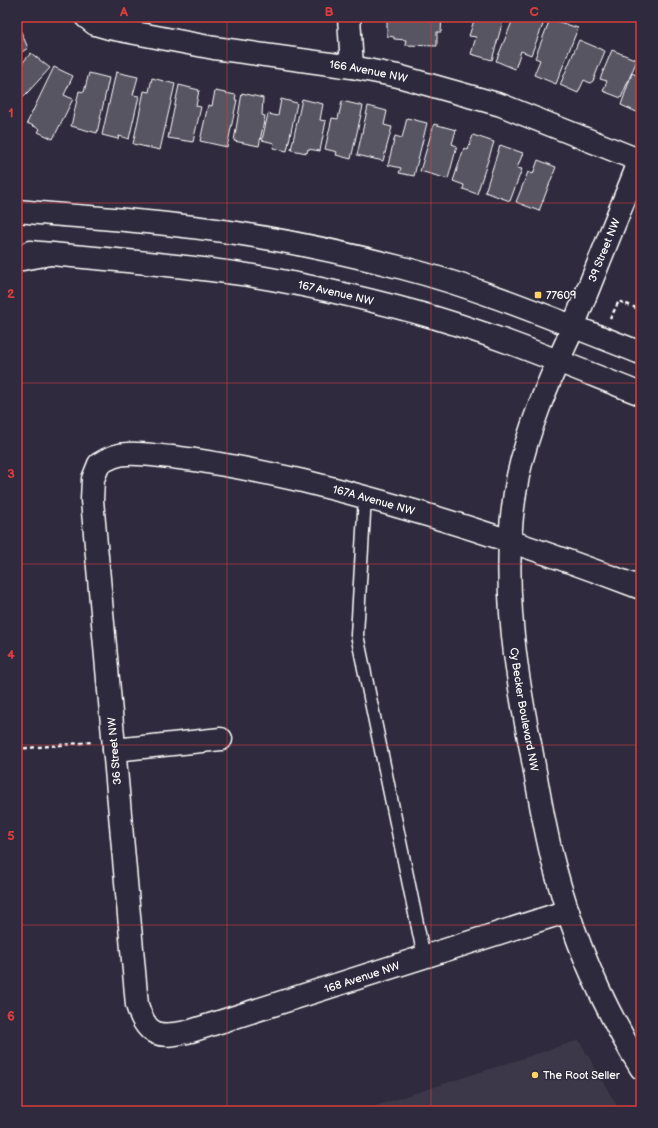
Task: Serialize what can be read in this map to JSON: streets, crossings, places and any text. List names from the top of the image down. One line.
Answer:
{"streets":{"street":["166 Avenue NW","39 Street NW","167 Avenue NW","167A Avenue NW","Cy Becker Boulevard NW","36 Street NW","168 Avenue NW"]},"crossings":[["166 Avenue NW","39 Street NW"],["39 Street NW","Cy Becker Boulevard NW"],["167 Avenue NW","Cy Becker Boulevard NW"],["167A Avenue NW","Cy Becker Boulevard NW"],["167A Avenue NW","36 Street NW"],["Cy Becker Boulevard NW","168 Avenue NW"],["36 Street NW","168 Avenue NW"]],"places":{"transit":["77609"],"other":["The Root Seller"]},"grid":{"columns":["A","B","C"],"rows":["1","2","3","4","5","6"]}}
